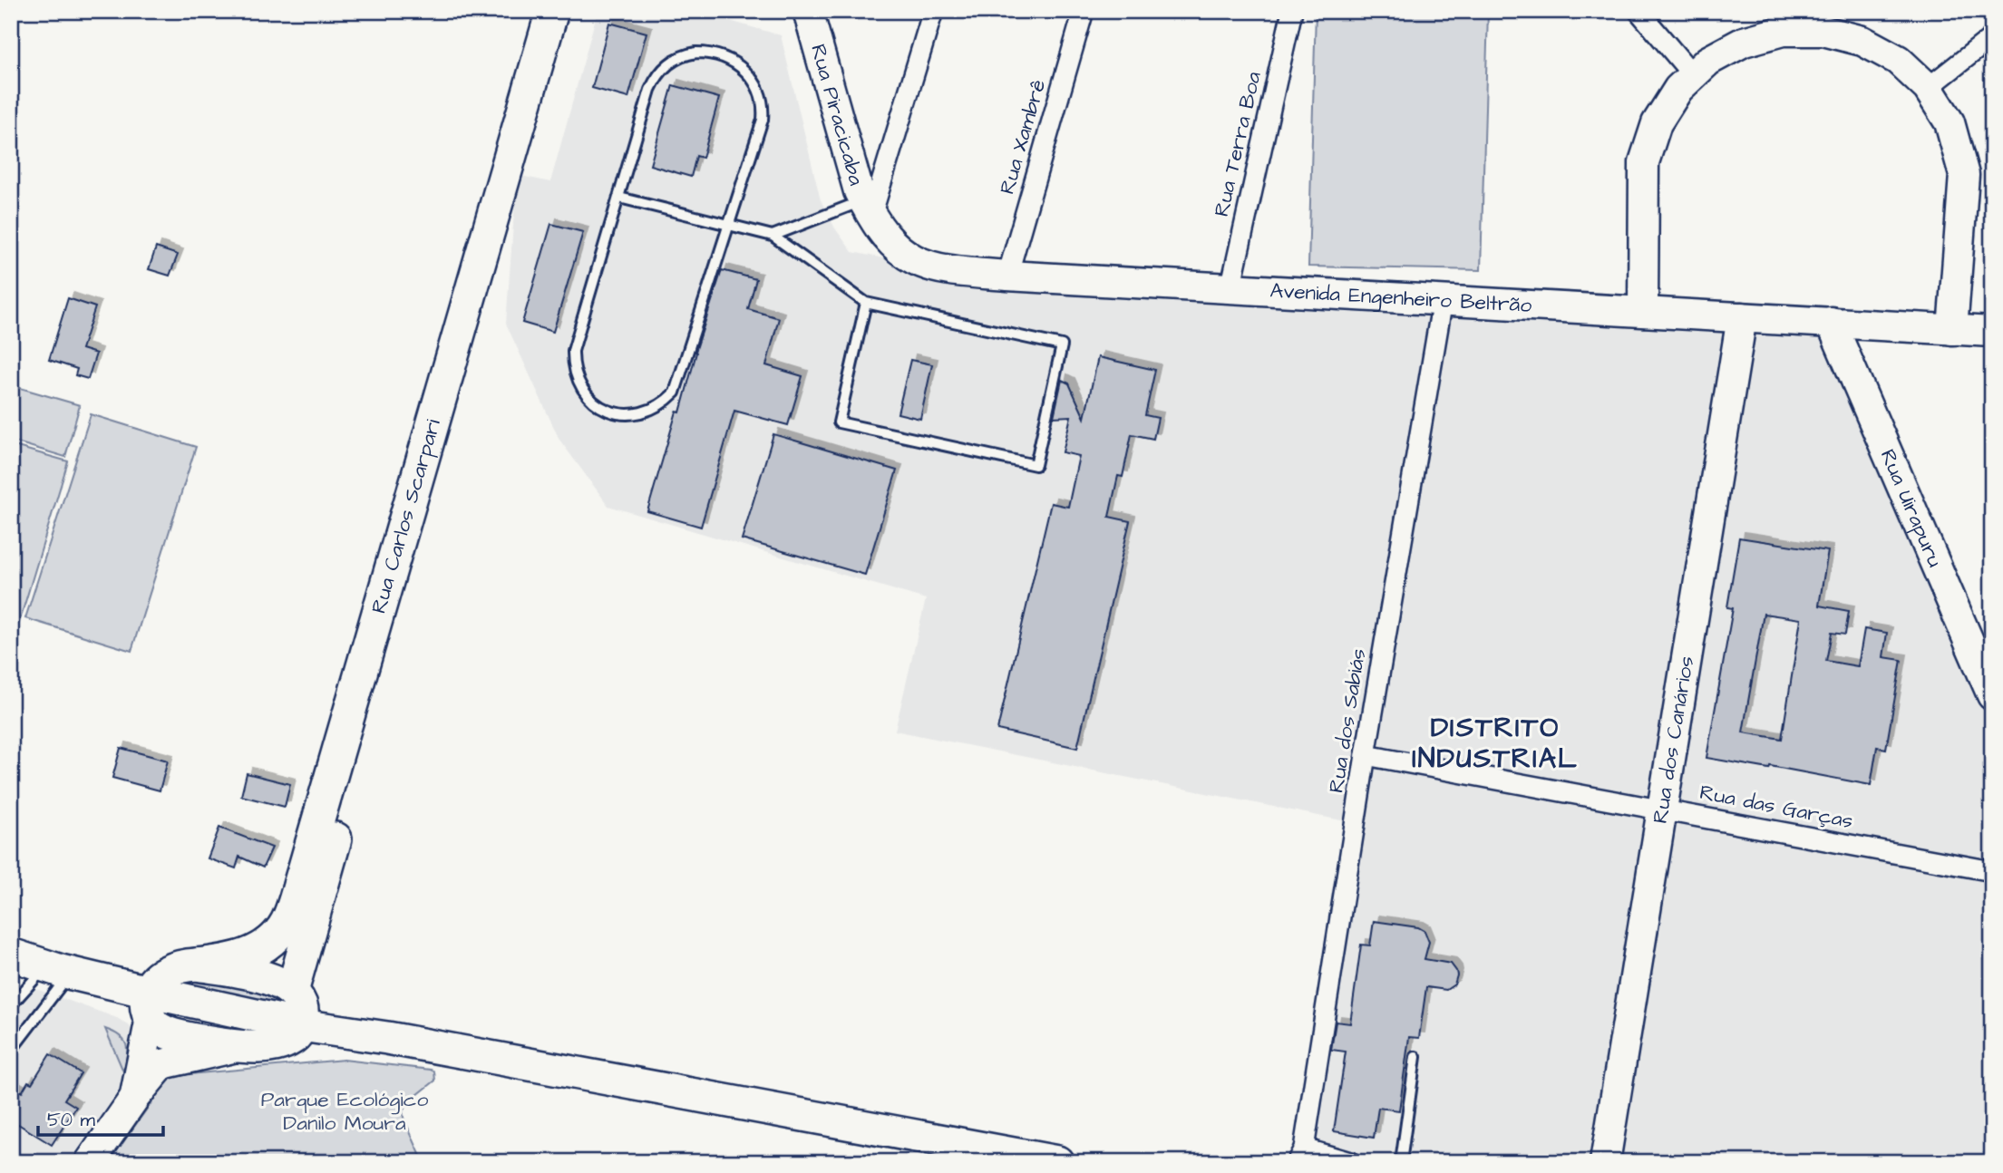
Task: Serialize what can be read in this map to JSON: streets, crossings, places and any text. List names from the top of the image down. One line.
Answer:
{"streets":{"main road":["Rua Carlos Scarpari"],"street":["Rua Piracicaba","Rua Xambrê","Rua Terra Boa","Avenida Engenheiro Beltrão","Rua Uirapuru","Rua dos Sabiás","Rua dos Canários","Rua das Garças"]},"crossings":[["Rua Piracicaba","Avenida Engenheiro Beltrão"],["Rua Xambrê","Avenida Engenheiro Beltrão"],["Rua Terra Boa","Avenida Engenheiro Beltrão"],["Avenida Engenheiro Beltrão","Rua Uirapuru"],["Avenida Engenheiro Beltrão","Rua dos Sabiás"],["Avenida Engenheiro Beltrão","Rua dos Canários"],["Rua dos Sabiás","Rua das Garças"],["Rua dos Canários","Rua das Garças"]],"districts":["DISTRITO INDUSTRIAL"],"parks":["Parque Ecológico Danilo Moura"],"scale_bar":"50 m"}
